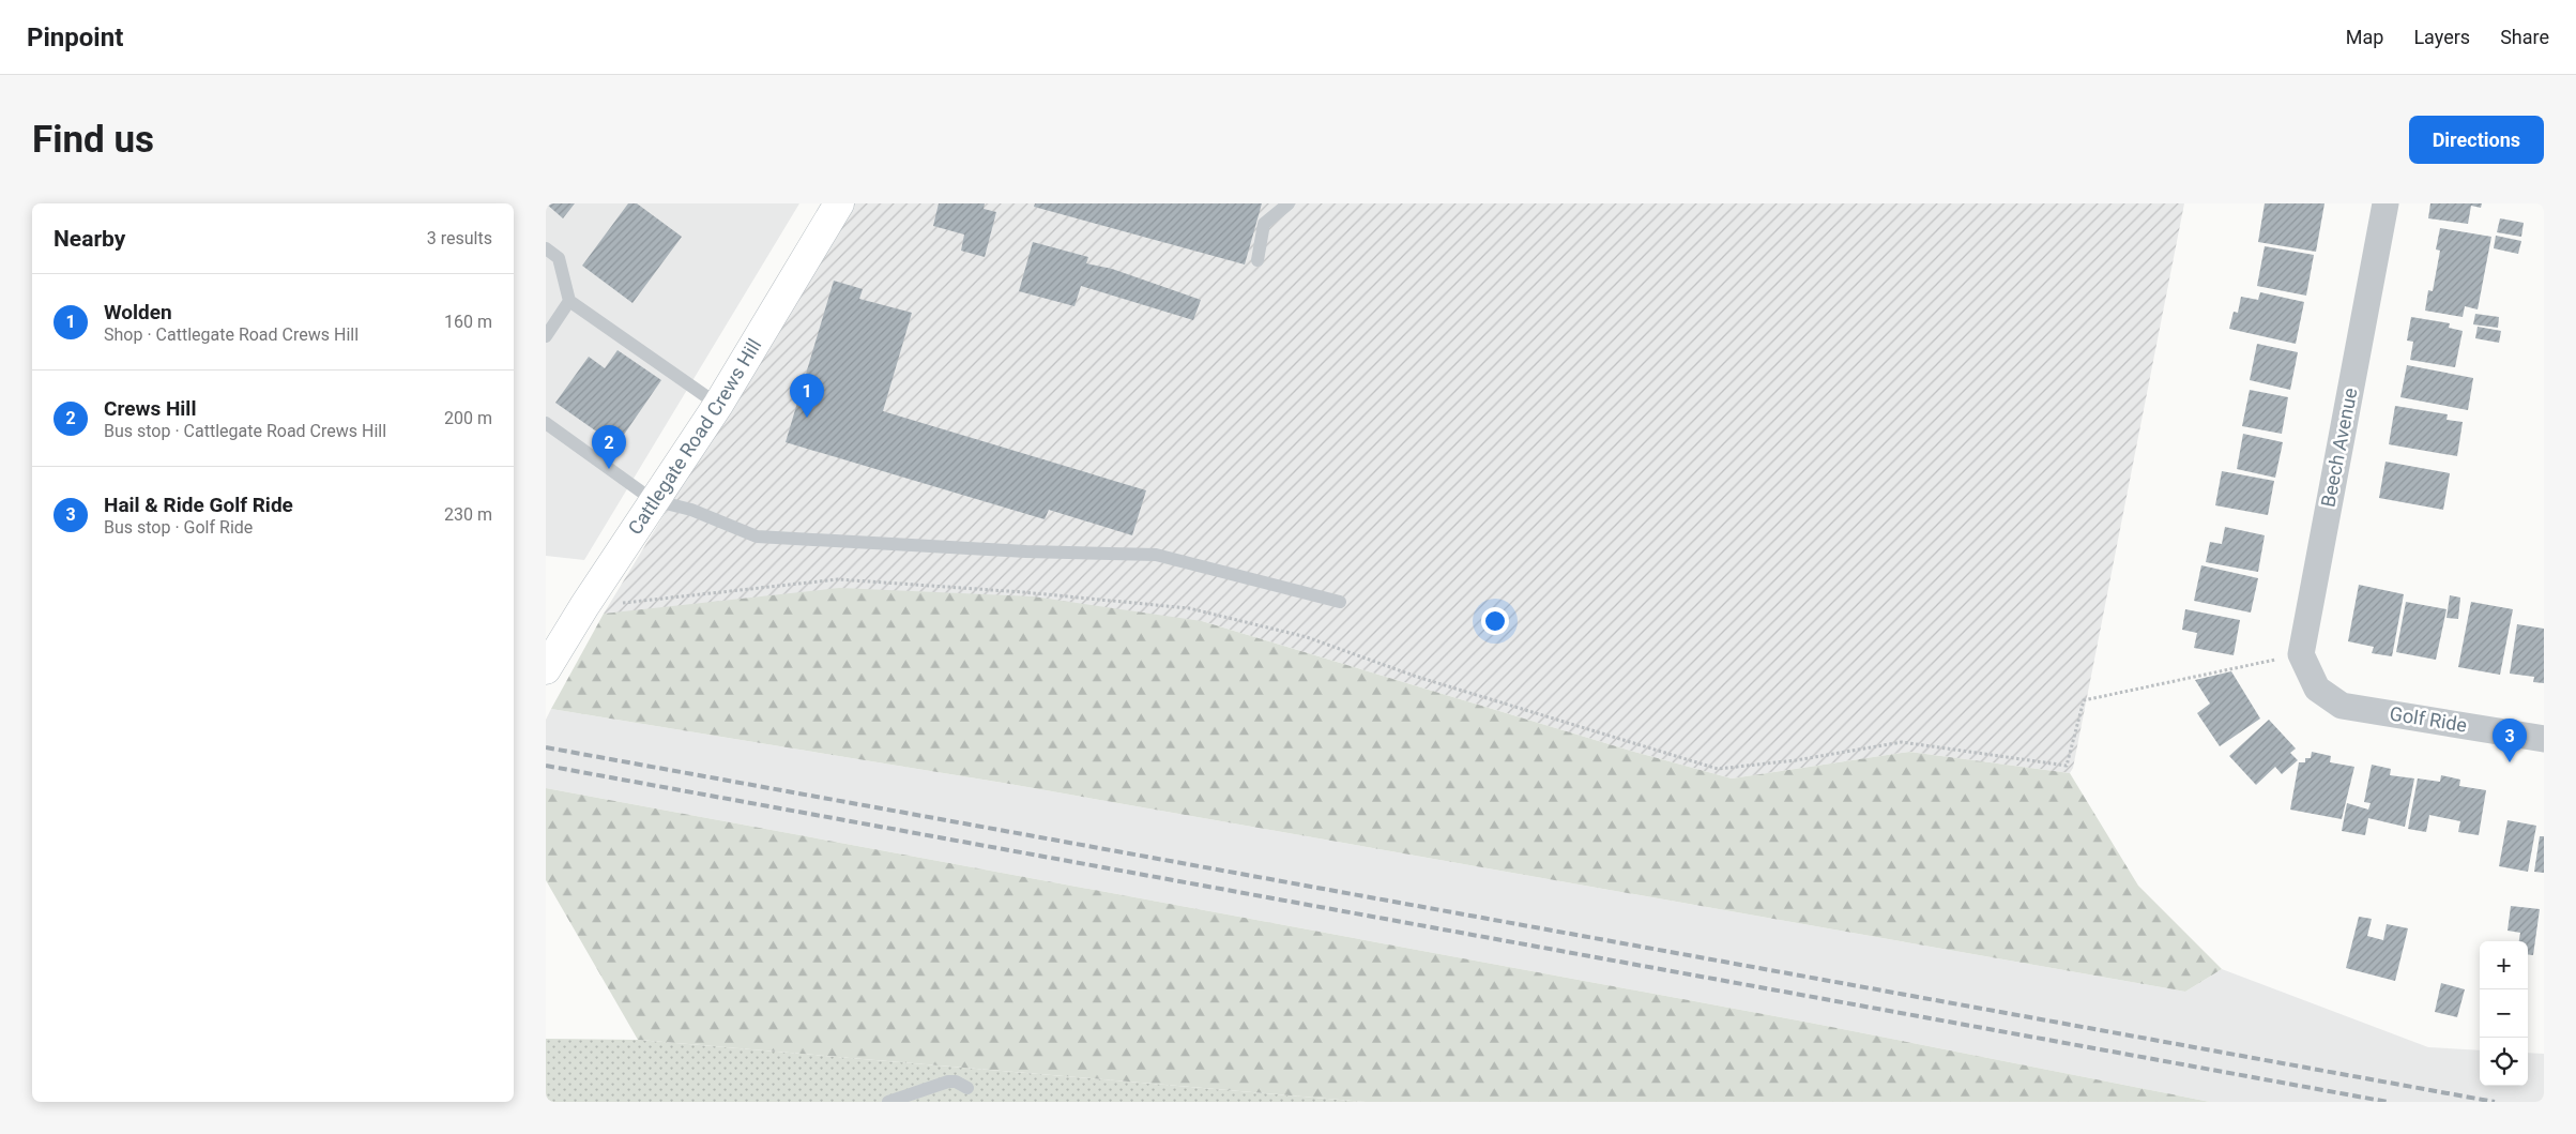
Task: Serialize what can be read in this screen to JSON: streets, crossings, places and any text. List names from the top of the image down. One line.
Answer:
{"streets":{"street":["Cattlegate Road Crews Hill","Beech Avenue","Golf Ride"]},"crossings":[["Beech Avenue","Golf Ride"]],"page":{"header":"Pinpoint","nav":["Map","Layers","Share"],"buttons":"Directions","title":"Find us","heading":["Nearby","3 results"],"list":[{"mark":"1","name":"Wolden","note":"Shop · Cattlegate Road Crews Hill","value":"160 m"},{"mark":"2","name":"Crews Hill","note":"Bus stop · Cattlegate Road Crews Hill","value":"200 m"},{"mark":"3","name":"Hail & Ride Golf Ride","note":"Bus stop · Golf Ride","value":"230 m"}],"pins":["1","2","3"],"map_buttons":["+","−"]}}
